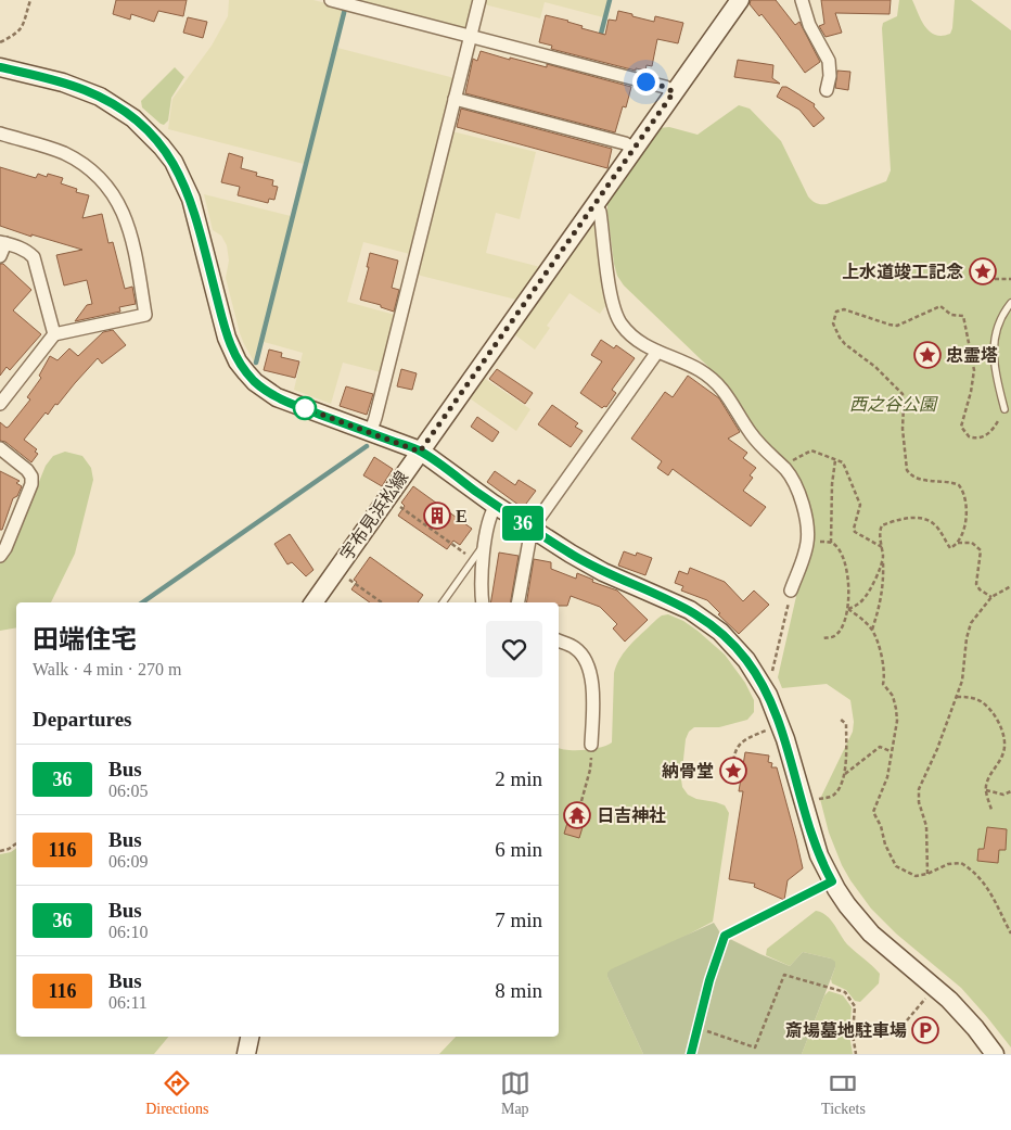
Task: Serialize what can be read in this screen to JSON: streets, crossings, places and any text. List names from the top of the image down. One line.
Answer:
{"streets":{"street":["宇布見浜松線"]},"parks":["西之谷公園"],"places":{"place":["上水道竣工記念","忠霊塔","納骨堂"],"building":["E"],"temple":["日吉神社"],"parking":["斎場墓地駐車場"]},"lines":["bus line 36"],"page":{"on_map":"36","heading":[["田端住宅","Walk · 4 min · 270 m"],"Departures"],"list":[{"mark":"36","name":"Bus","note":"06:05","value":"2 min"},{"mark":"116","name":"Bus","note":"06:09","value":"6 min"},{"mark":"36","name":"Bus","note":"06:10","value":"7 min"},{"mark":"116","name":"Bus","note":"06:11","value":"8 min"}],"tabs":["Directions","Map","Tickets"]}}
